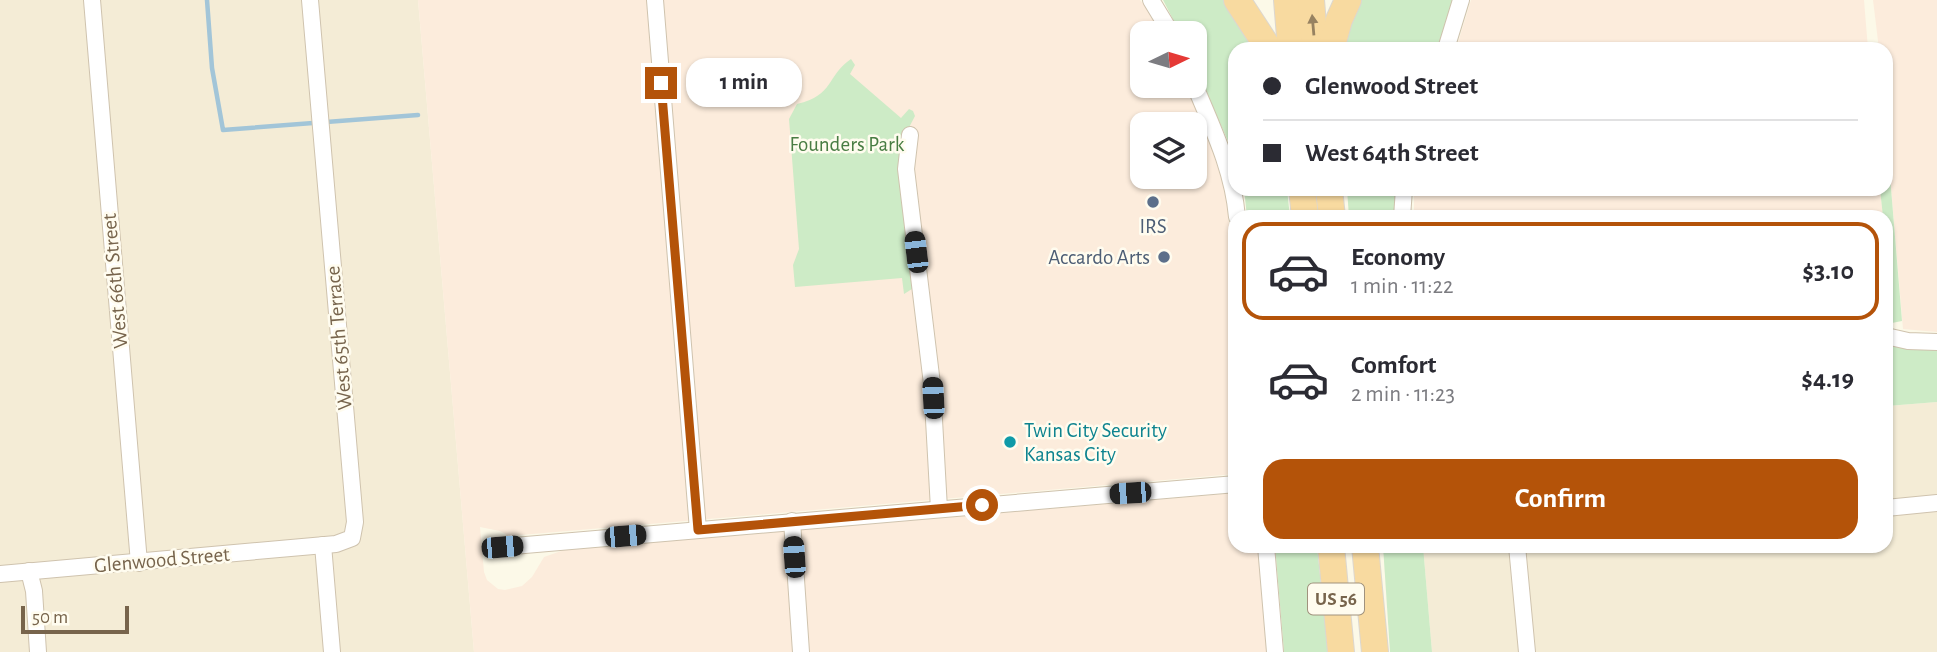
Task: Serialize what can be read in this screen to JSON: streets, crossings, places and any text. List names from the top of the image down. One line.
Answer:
{"streets":{"highway":["US 56"],"street":["West 66th Street","West 65th Terrace","Glenwood Street"]},"crossings":[["West 66th Street","Glenwood Street"],["West 65th Terrace","Glenwood Street"]],"parks":["Founders Park"],"places":["IRS","Accardo Arts","Twin City Security Kansas City"],"scale_bar":"50 m","north":"right","page":{"banner":["Glenwood Street","West 64th Street"],"bubble":"1 min","list":[{"name":"Economy","note":"1 min · 11:22","value":"$3.10"},{"name":"Comfort","note":"2 min · 11:23","value":"$4.19"}],"buttons":"Confirm","scale":"50 m"}}
